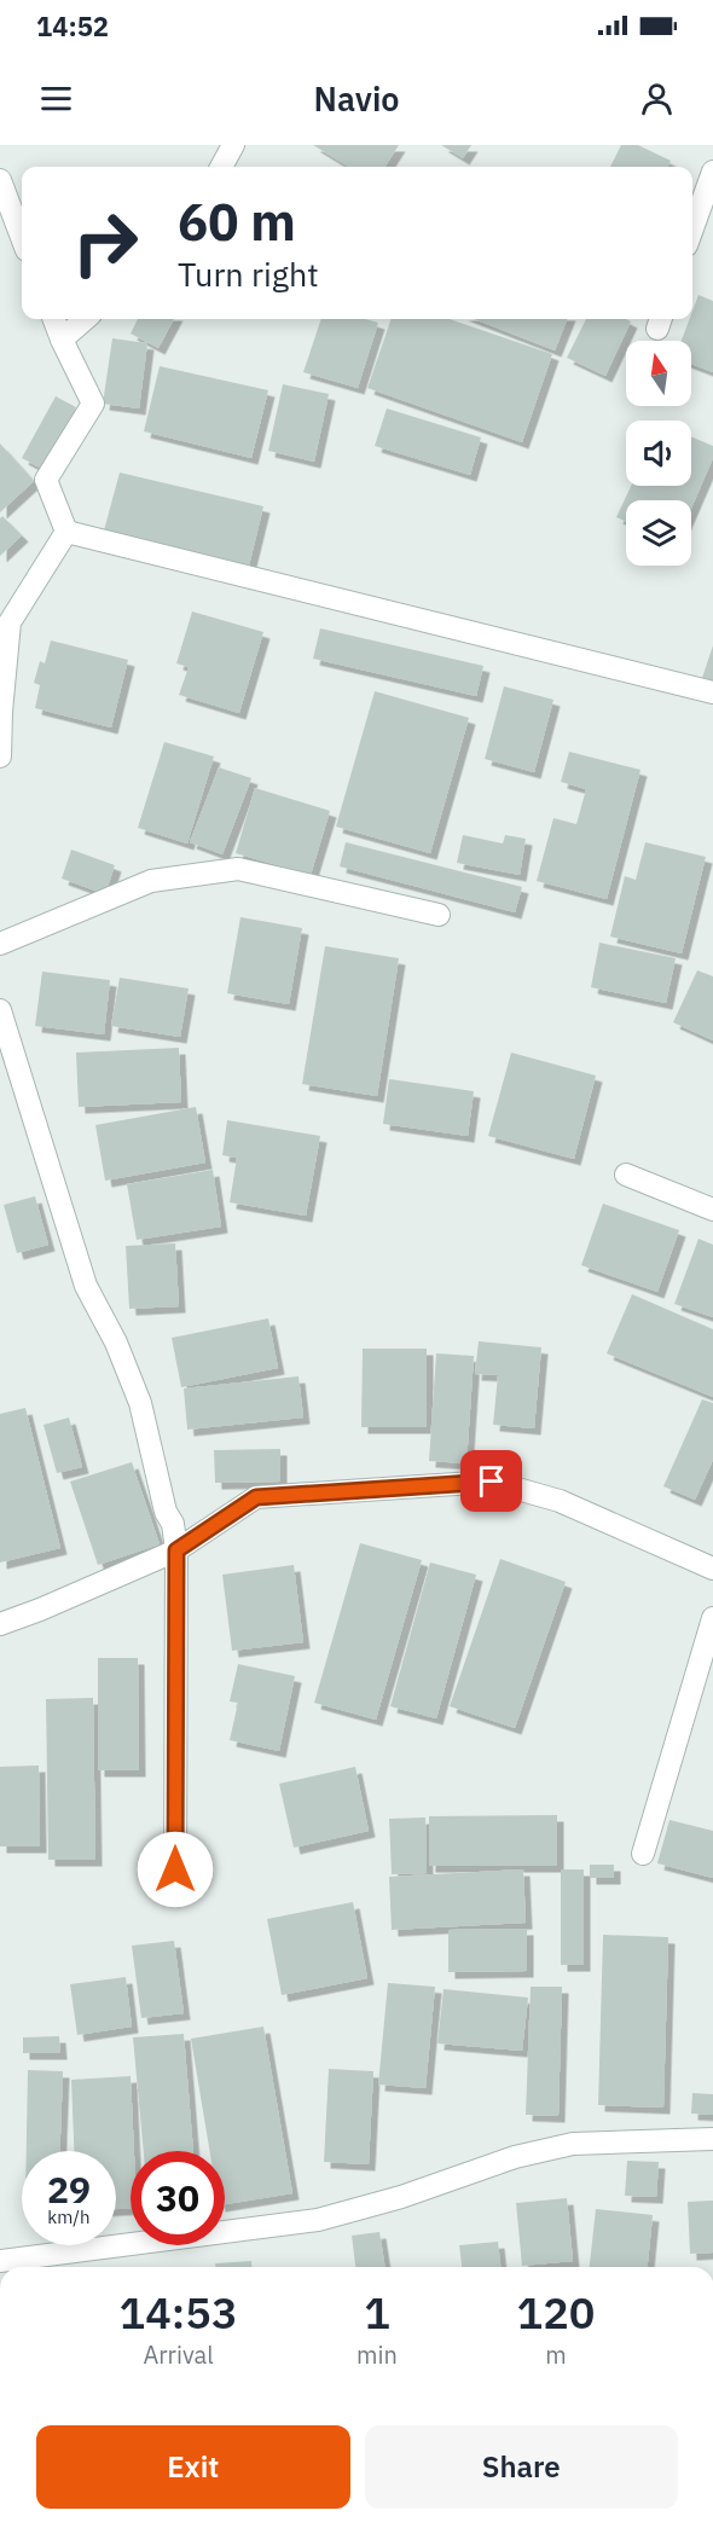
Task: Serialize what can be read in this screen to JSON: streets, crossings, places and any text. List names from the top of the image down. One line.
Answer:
{"north":"top","page":{"status":"14:52","header":"Navio","turn":["60 m","Turn right"],"speed":"29 km/h","limit":"30","eta":["14:53","Arrival","1","min","120","m"],"buttons":["Exit","Share"]}}
